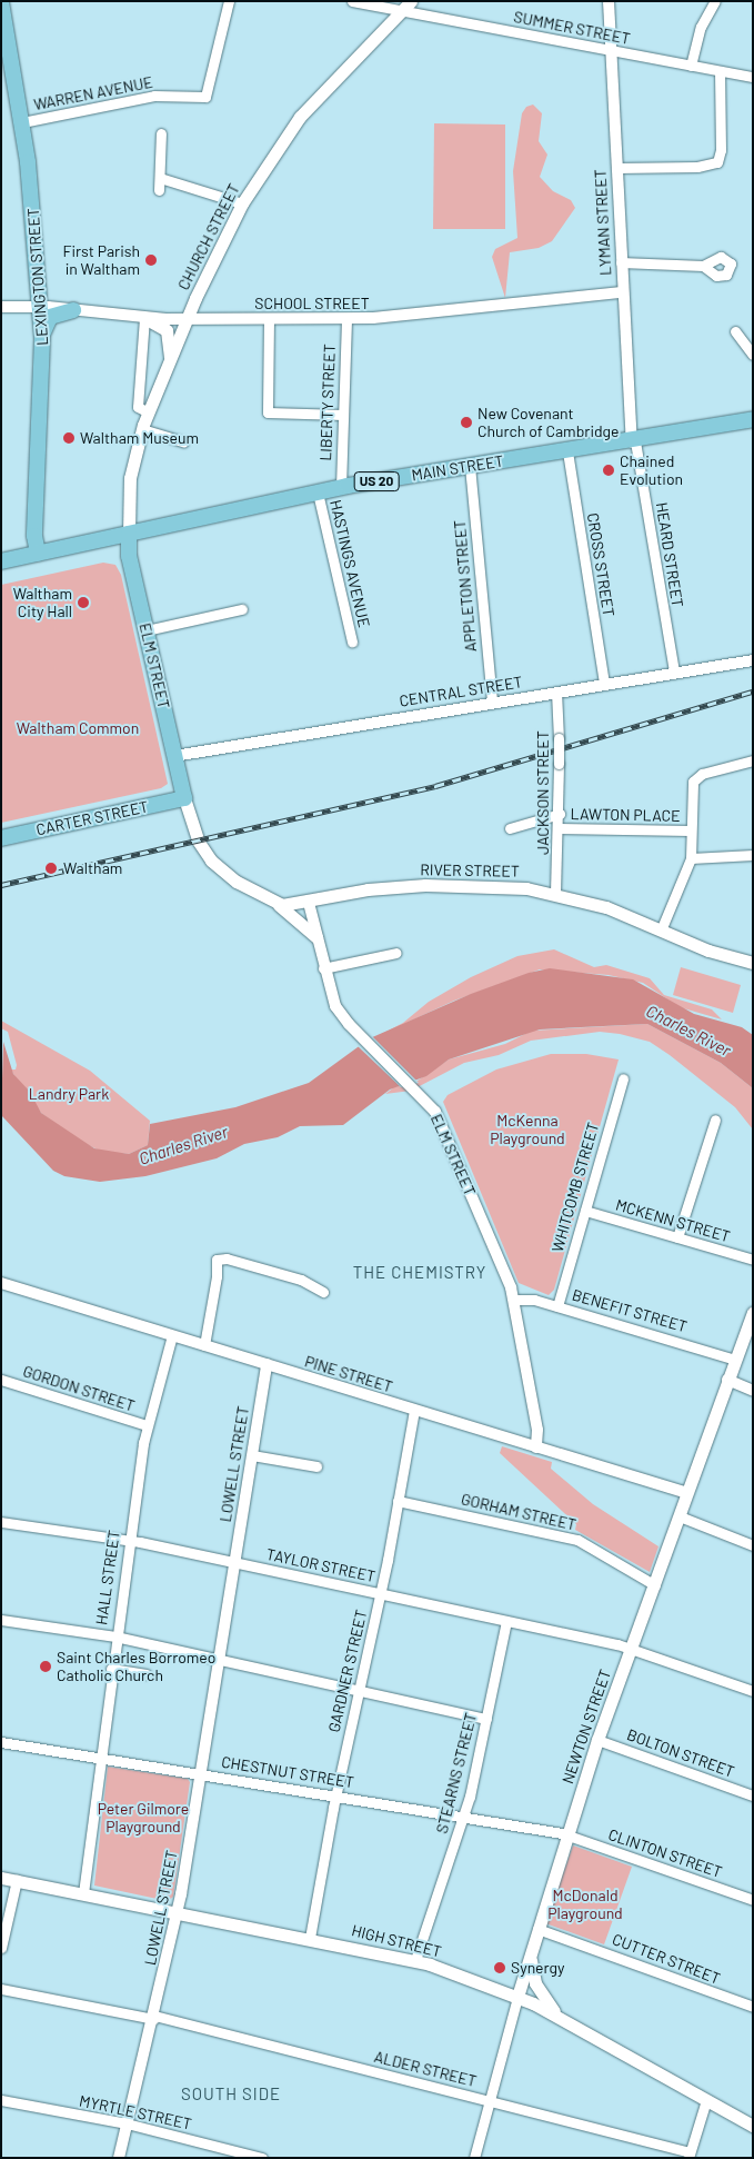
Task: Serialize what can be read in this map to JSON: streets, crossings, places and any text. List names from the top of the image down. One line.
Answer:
{"streets":{"main road":["CHURCH STREET","LEXINGTON STREET","MAIN STREET","US 20","ELM STREET","CARTER STREET","RIVER STREET","NEWTON STREET","HIGH STREET"],"street":["SUMMER STREET","WARREN AVENUE","LYMAN STREET","SCHOOL STREET","LIBERTY STREET","HEARD STREET","HASTINGS AVENUE","CROSS STREET","APPLETON STREET","CENTRAL STREET","JACKSON STREET","LAWTON PLACE","WHITCOMB STREET","MCKENN STREET","BENEFIT STREET","PINE STREET","GORDON STREET","LOWELL STREET","GORHAM STREET","TAYLOR STREET","HALL STREET","GARDNER STREET","BOLTON STREET","CHESTNUT STREET","STEARNS STREET","CLINTON STREET","CUTTER STREET","ALDER STREET","MYRTLE STREET"]},"crossings":[["SUMMER STREET","LYMAN STREET"],["SUMMER STREET","CHURCH STREET"],["WARREN AVENUE","LEXINGTON STREET"],["LYMAN STREET","SCHOOL STREET"],["LYMAN STREET","MAIN STREET"],["LYMAN STREET","HEARD STREET"],["CHURCH STREET","SCHOOL STREET"],["CHURCH STREET","MAIN STREET"],["CHURCH STREET","ELM STREET"],["LEXINGTON STREET","SCHOOL STREET"],["LEXINGTON STREET","MAIN STREET"],["SCHOOL STREET","LIBERTY STREET"],["LIBERTY STREET","MAIN STREET"],["MAIN STREET","HEARD STREET"],["MAIN STREET","HASTINGS AVENUE"],["MAIN STREET","CROSS STREET"],["MAIN STREET","APPLETON STREET"],["MAIN STREET","ELM STREET"],["HEARD STREET","CENTRAL STREET"],["CROSS STREET","CENTRAL STREET"],["APPLETON STREET","CENTRAL STREET"],["ELM STREET","CENTRAL STREET"],["ELM STREET","CARTER STREET"],["ELM STREET","RIVER STREET"],["ELM STREET","BENEFIT STREET"],["ELM STREET","PINE STREET"],["CENTRAL STREET","JACKSON STREET"],["JACKSON STREET","LAWTON PLACE"],["JACKSON STREET","RIVER STREET"],["WHITCOMB STREET","MCKENN STREET"],["WHITCOMB STREET","BENEFIT STREET"],["BENEFIT STREET","NEWTON STREET"],["PINE STREET","LOWELL STREET"],["PINE STREET","HALL STREET"],["PINE STREET","GARDNER STREET"],["PINE STREET","NEWTON STREET"],["GORDON STREET","HALL STREET"],["LOWELL STREET","TAYLOR STREET"],["LOWELL STREET","CHESTNUT STREET"],["LOWELL STREET","HIGH STREET"],["LOWELL STREET","ALDER STREET"],["LOWELL STREET","MYRTLE STREET"],["GORHAM STREET","GARDNER STREET"],["GORHAM STREET","NEWTON STREET"],["TAYLOR STREET","HALL STREET"],["TAYLOR STREET","GARDNER STREET"],["TAYLOR STREET","NEWTON STREET"],["TAYLOR STREET","STEARNS STREET"],["HALL STREET","CHESTNUT STREET"],["HALL STREET","HIGH STREET"],["GARDNER STREET","CHESTNUT STREET"],["GARDNER STREET","HIGH STREET"],["NEWTON STREET","BOLTON STREET"],["NEWTON STREET","CHESTNUT STREET"],["NEWTON STREET","CLINTON STREET"],["NEWTON STREET","HIGH STREET"],["NEWTON STREET","CUTTER STREET"],["NEWTON STREET","ALDER STREET"],["CHESTNUT STREET","STEARNS STREET"],["CHESTNUT STREET","CLINTON STREET"],["STEARNS STREET","HIGH STREET"]],"districts":["THE CHEMISTRY","SOUTH SIDE"],"water":["Charles River"],"parks":["Waltham Common","Landry Park","McKenna Playground","Peter Gilmore Playground","McDonald Playground"],"places":["First Parish in Waltham","New Covenant Church of Cambridge","Waltham Museum","Chained Evolution","Waltham City Hall","Waltham","Saint Charles Borromeo Catholic Church","Synergy"]}
